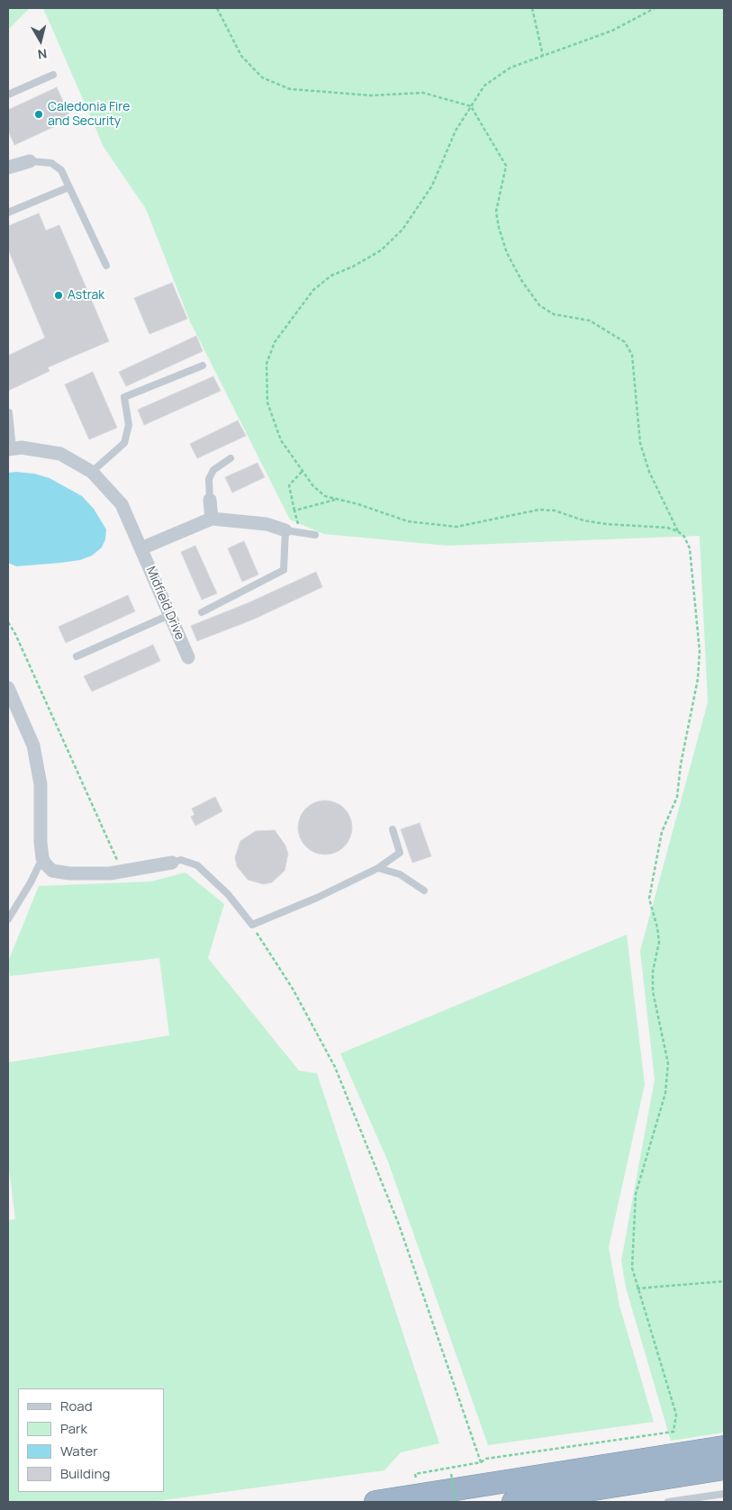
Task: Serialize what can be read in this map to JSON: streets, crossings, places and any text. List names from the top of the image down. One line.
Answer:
{"streets":{"street":["Midfield Drive"]},"places":["Caledonia Fire and Security","Astrak"],"legend":["Road","Park","Water","Building"],"north":"bottom"}
